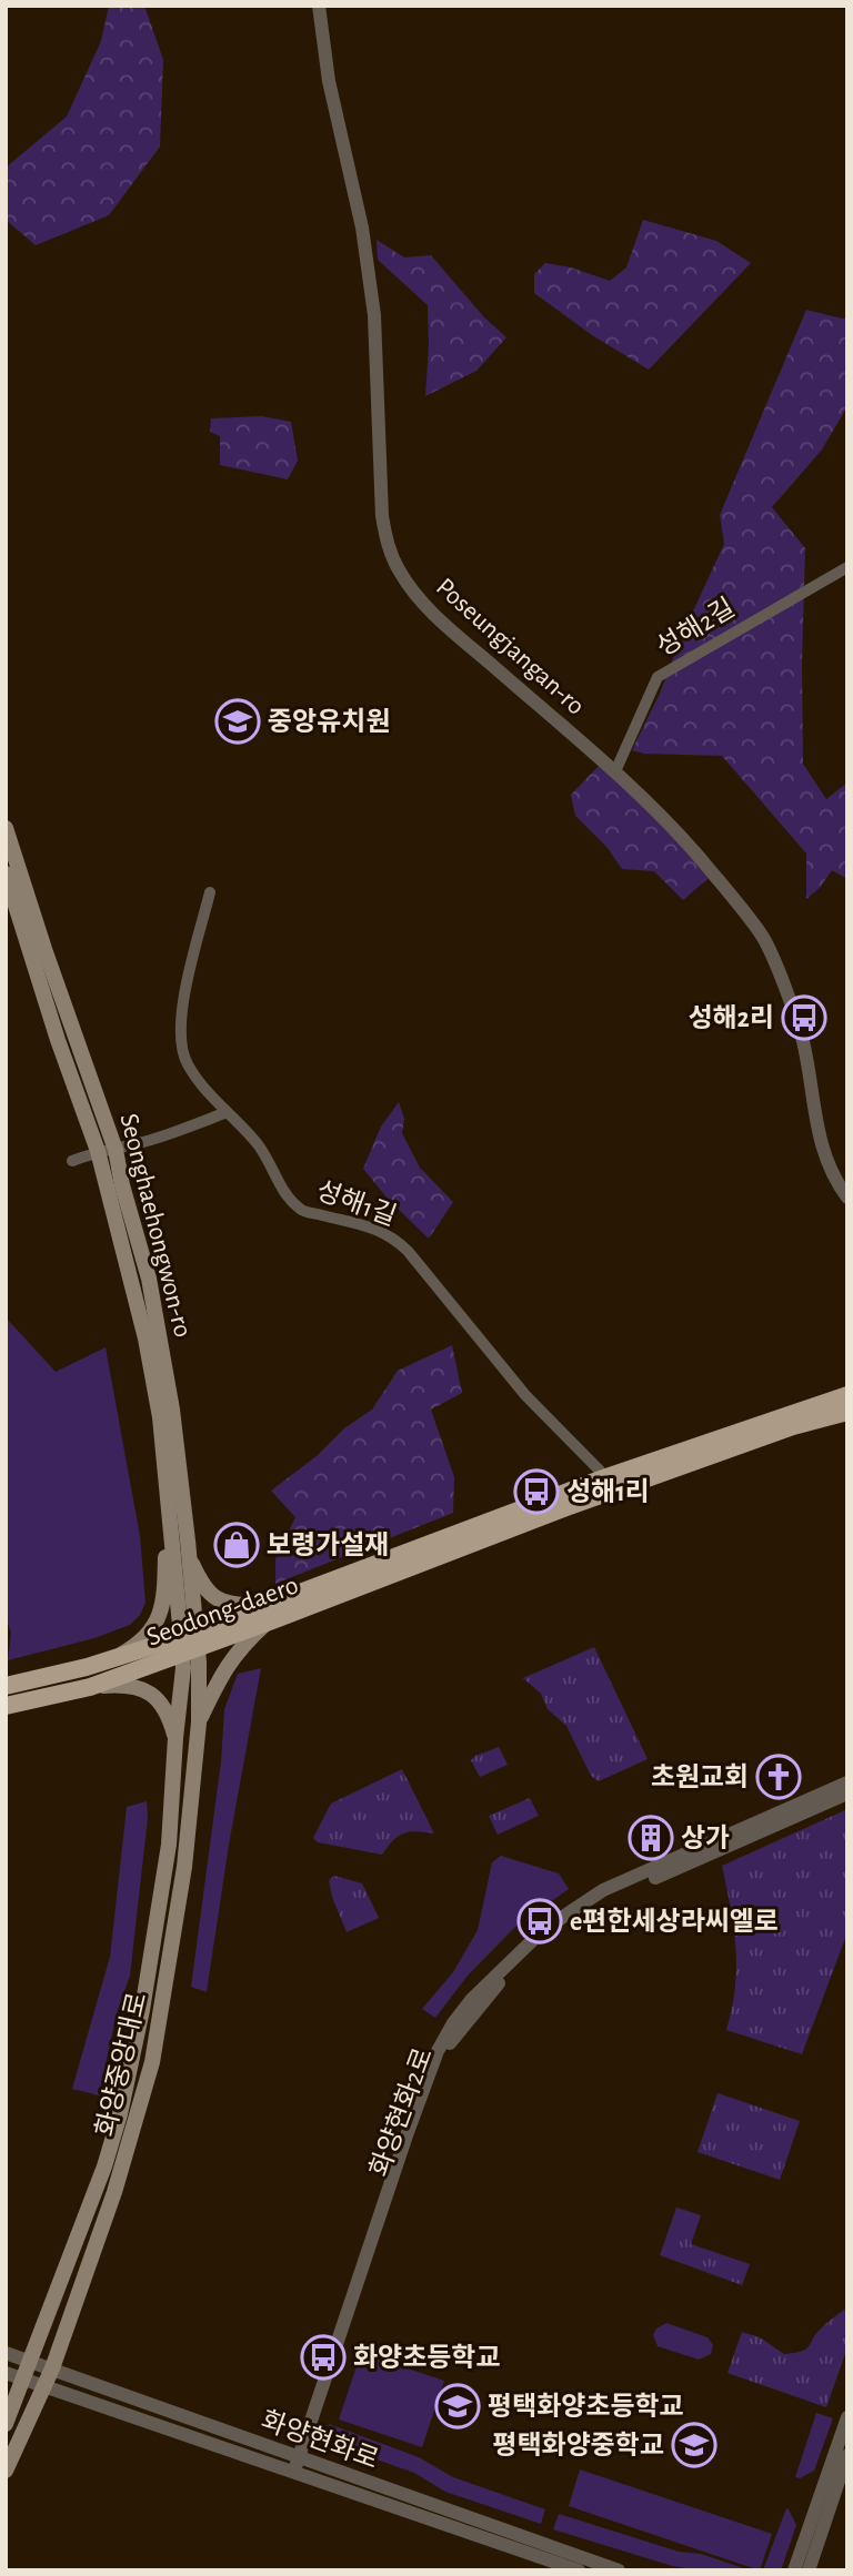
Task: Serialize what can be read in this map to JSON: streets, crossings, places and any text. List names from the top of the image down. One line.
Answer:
{"streets":{"main road":["Seonghaehongwon-ro","Seodong-daero","화양중앙대로"],"street":["성해2길","Poseungjangan-ro","성해1길","화양현화2로","화양현화로"]},"crossings":[["성해2길","Poseungjangan-ro"],["성해1길","Seodong-daero"],["Seonghaehongwon-ro","Seodong-daero"],["Seonghaehongwon-ro","화양중앙대로"],["Seodong-daero","화양중앙대로"],["화양중앙대로","화양현화로"],["화양현화2로","화양현화로"]],"places":{"school or university":["중앙유치원","평택화양초등학교","평택화양중학교"],"bus stop":["성해2리","성해1리","e편한세상라씨엘로","화양초등학교"],"shop":["보령가설재"],"church":["초원교회"],"building":["상가"]}}
